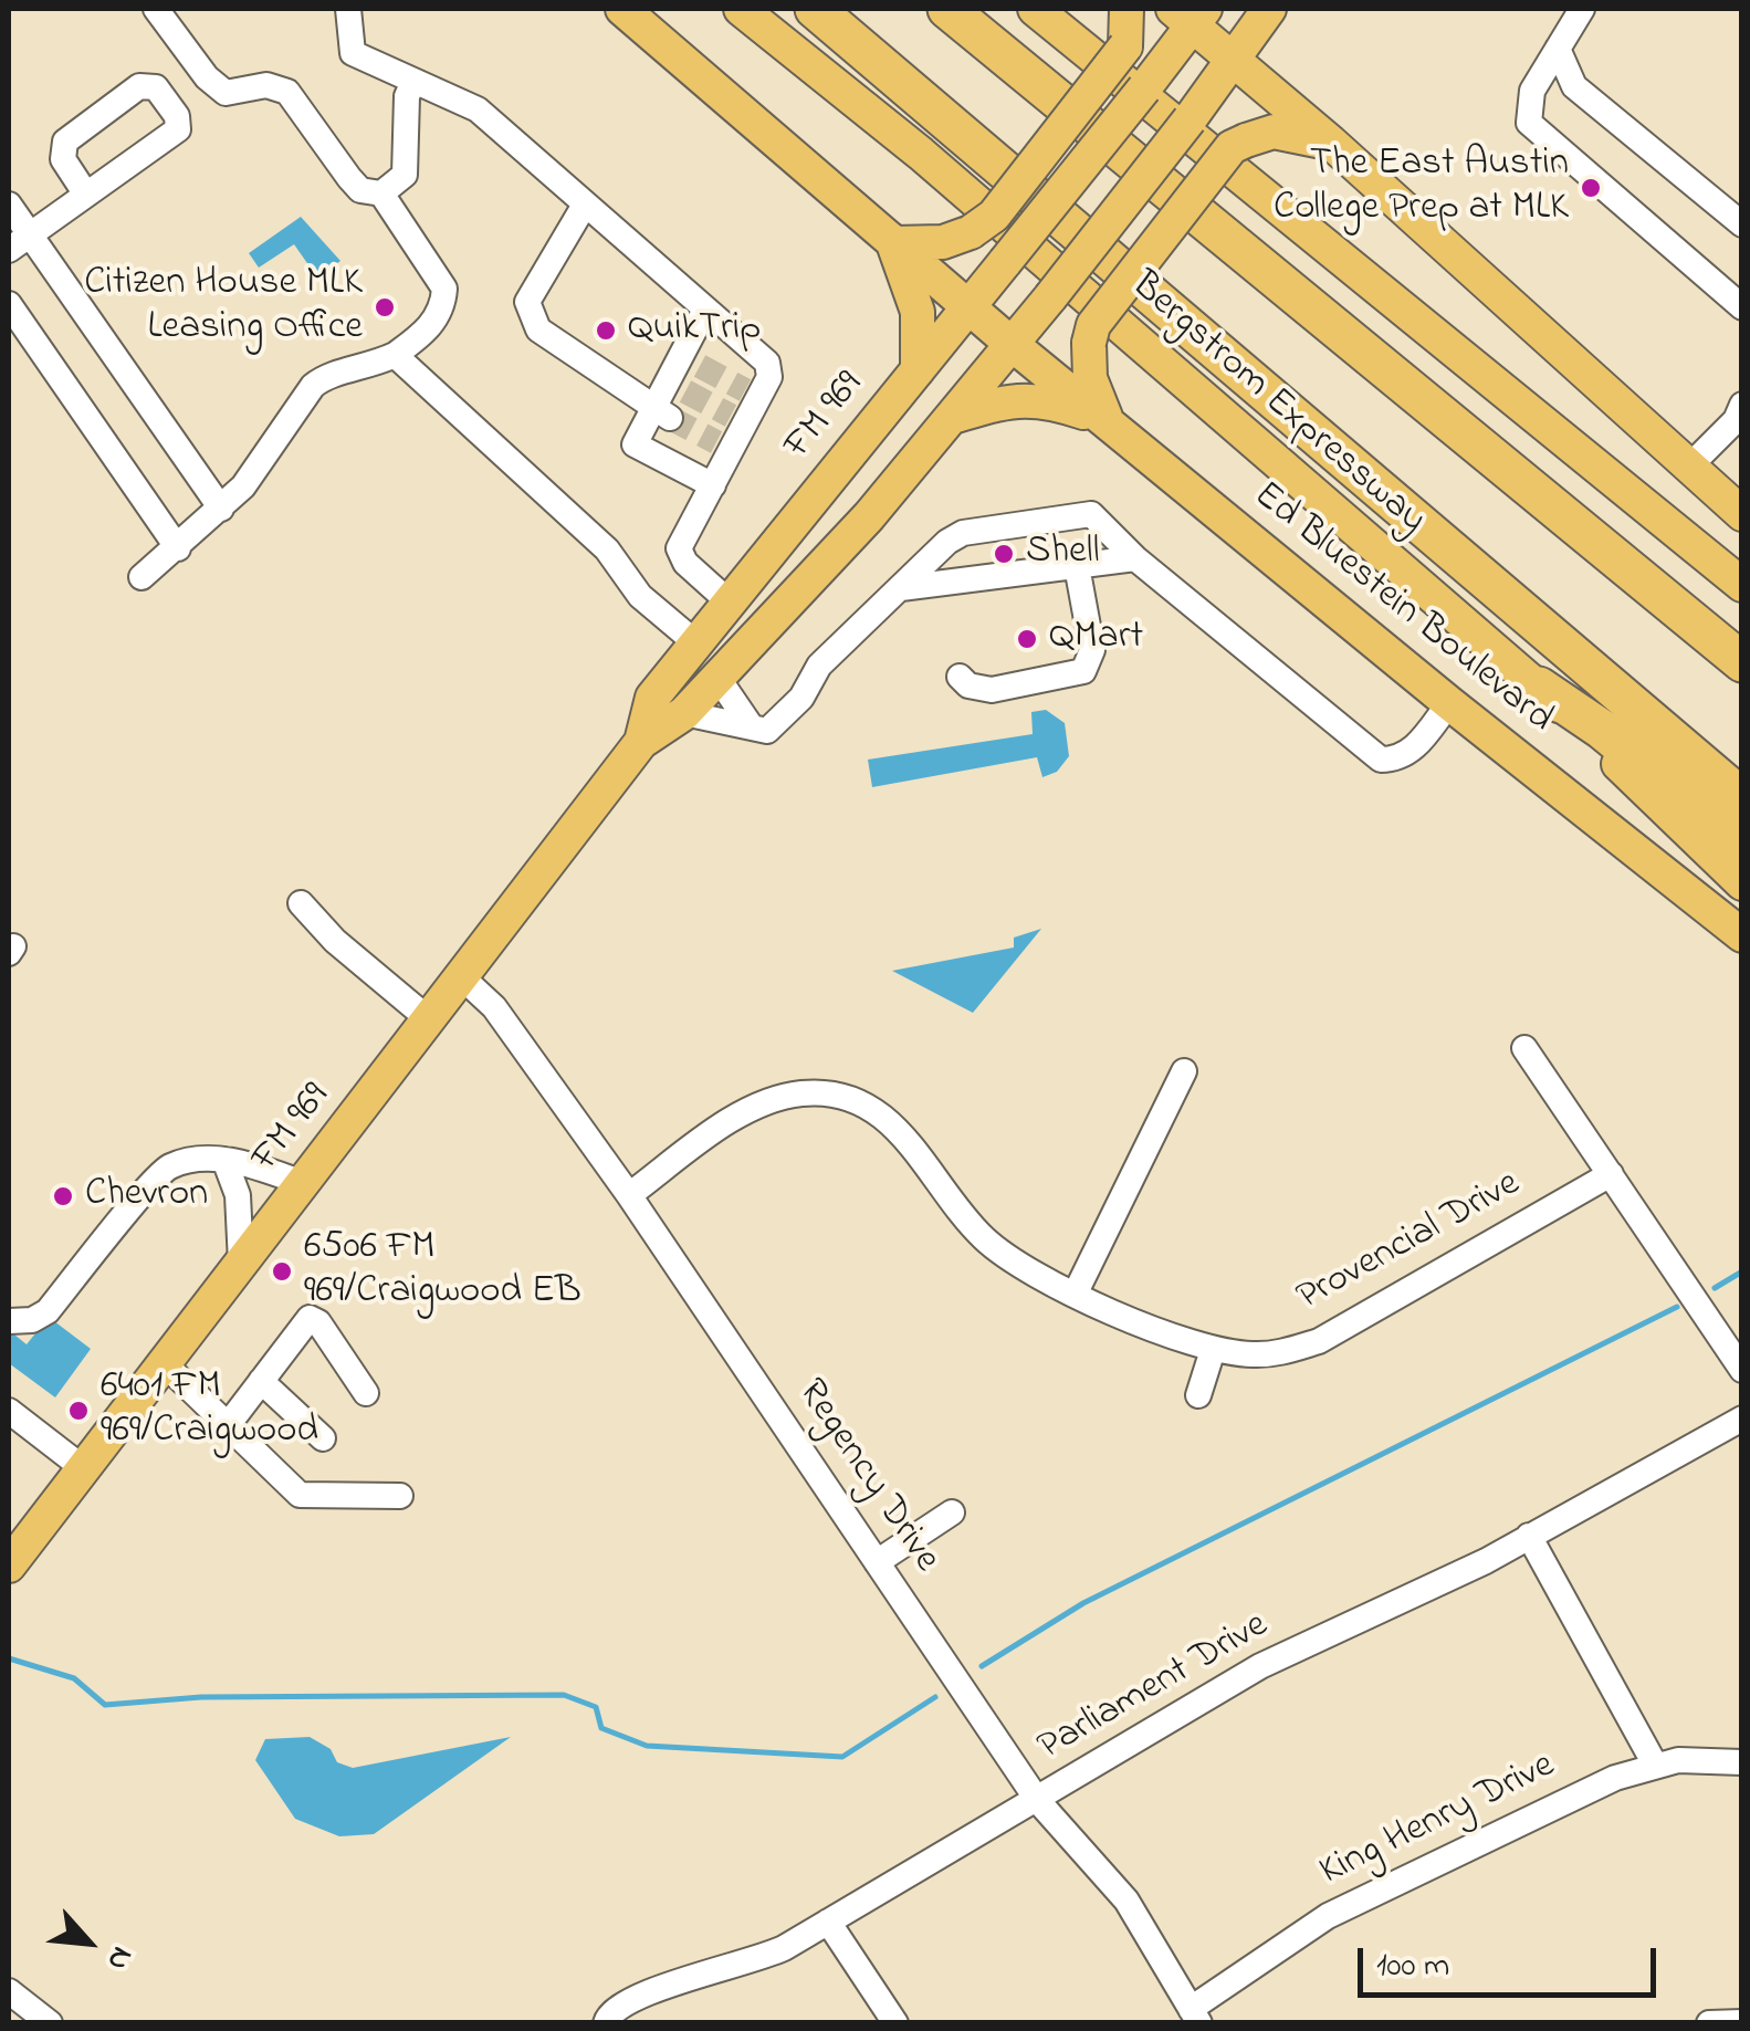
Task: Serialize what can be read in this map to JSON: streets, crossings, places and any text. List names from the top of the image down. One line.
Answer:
{"streets":{"highway":["Bergstrom Expressway"],"main road":["FM 969","Ed Bluestein Boulevard"],"street":["Provencial Drive","Regency Drive","Parliament Drive","King Henry Drive"]},"crossings":[["FM 969","Ed Bluestein Boulevard"],["FM 969","Regency Drive"],["Provencial Drive","Regency Drive"],["Regency Drive","Parliament Drive"],["Regency Drive","King Henry Drive"]],"places":["The East Austin College Prep at MLK","Citizen House MLK Leasing Office","QuikTrip","Shell","QMart","Chevron","6506 FM 969/Craigwood EB","6401 FM 969/Craigwood"],"scale_bar":"100 m","north":"bottom right"}
